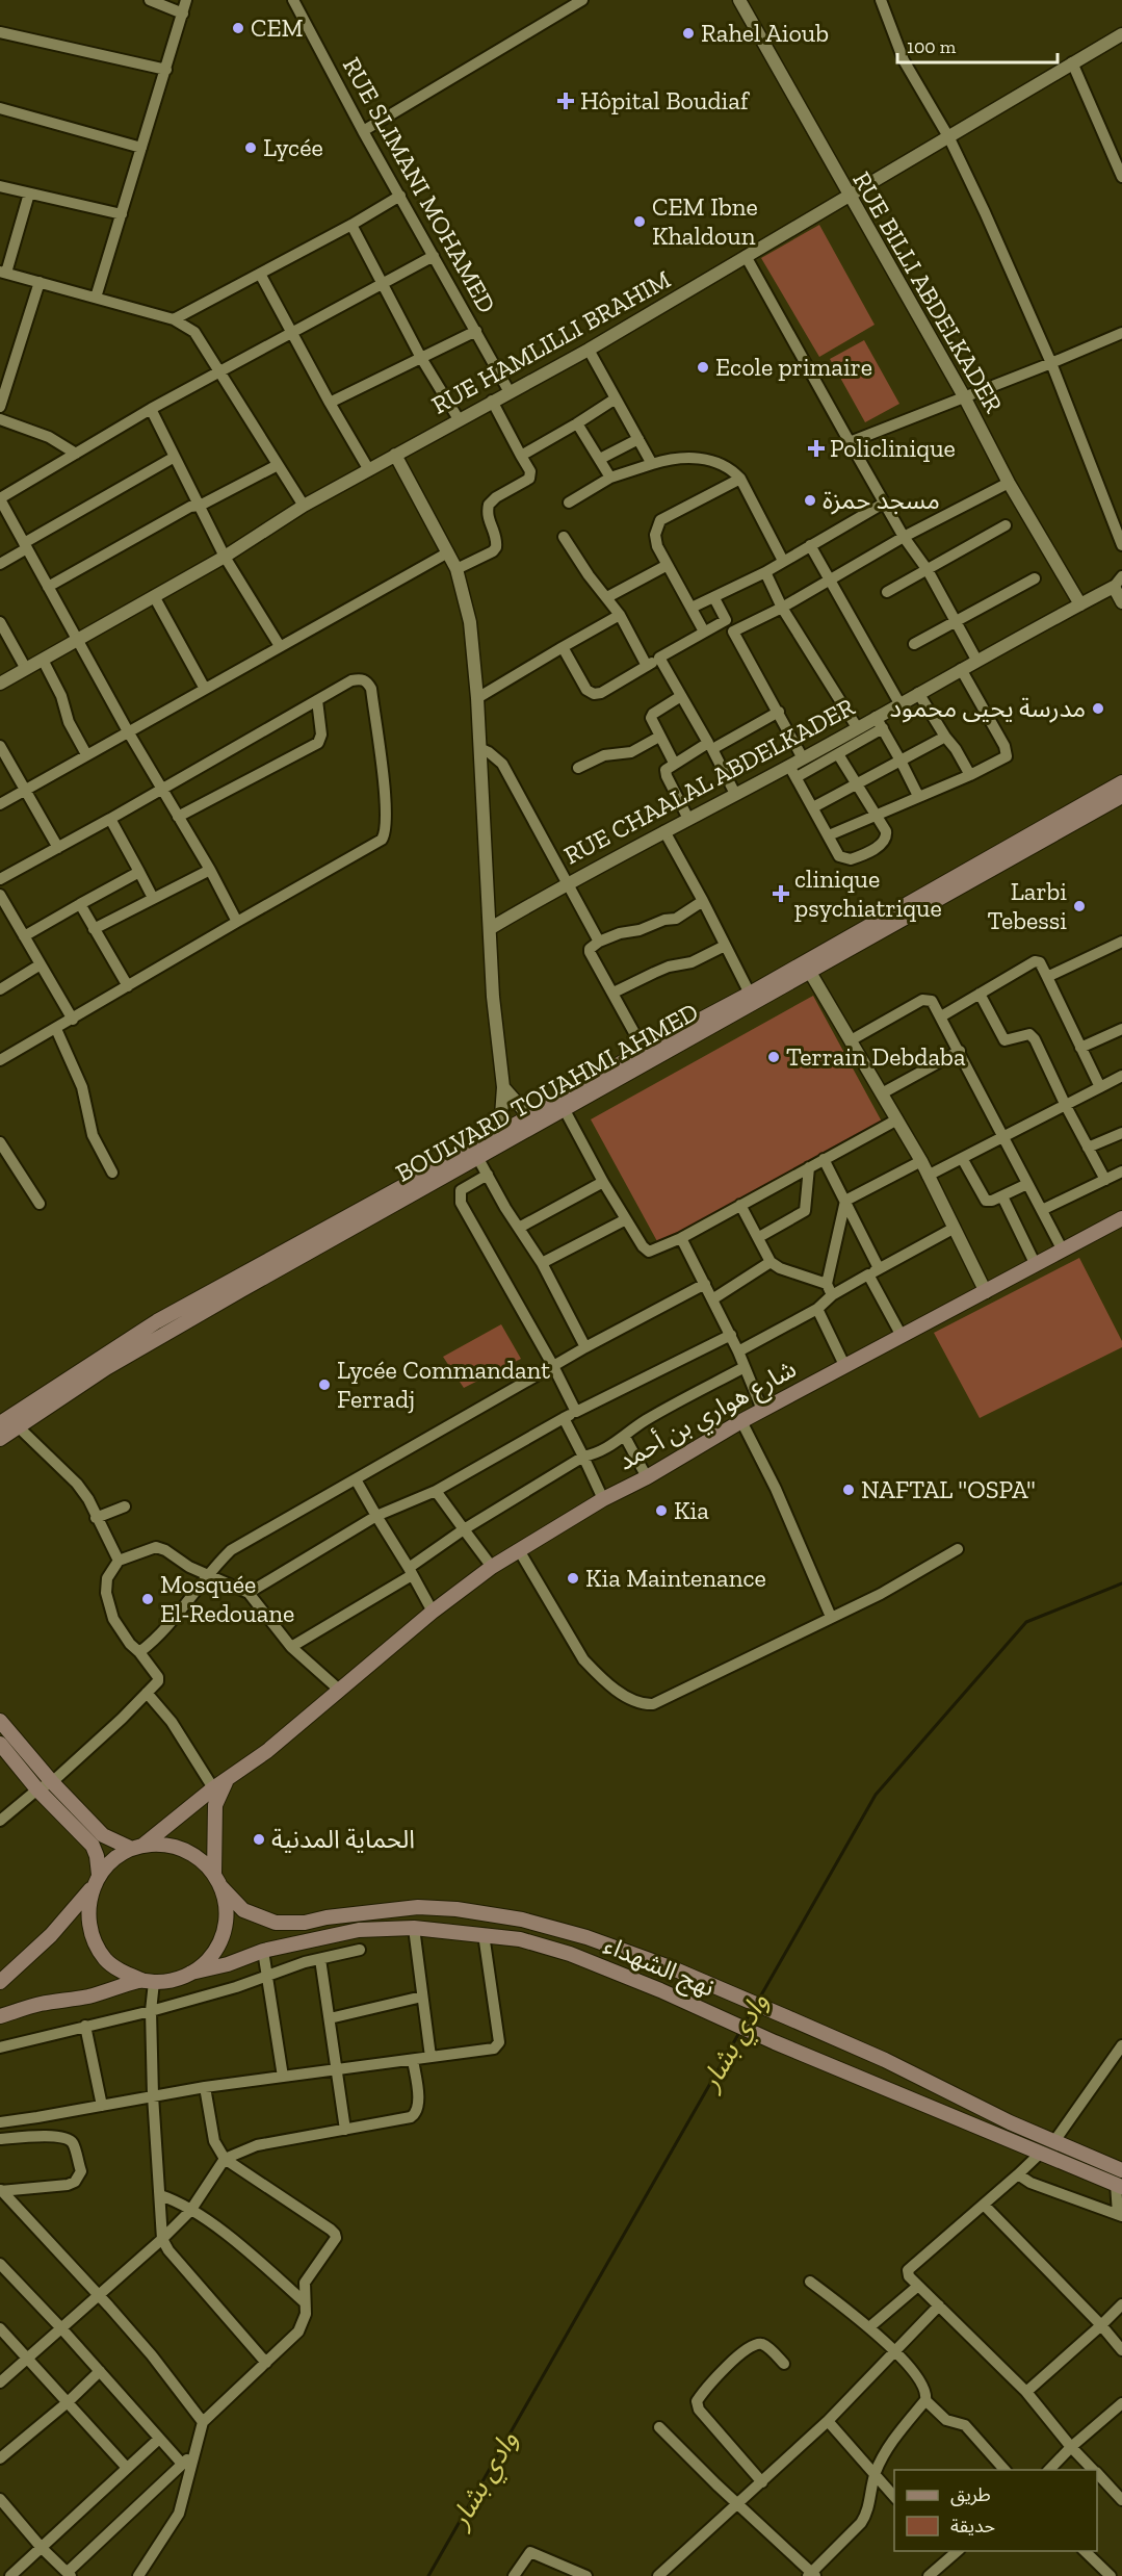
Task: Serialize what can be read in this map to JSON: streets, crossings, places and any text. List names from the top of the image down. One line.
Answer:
{"streets":{"main road":["BOULVARD TOUAHMI AHMED","شارع هواري بن أحمد","نهج الشهداء"],"street":["RUE SLIMANI MOHAMED","RUE BILLI ABDELKADER","RUE HAMLILLI BRAHIM","RUE CHAALAL ABDELKADER"]},"crossings":[["RUE SLIMANI MOHAMED","RUE HAMLILLI BRAHIM"],["RUE BILLI ABDELKADER","RUE HAMLILLI BRAHIM"],["RUE BILLI ABDELKADER","RUE CHAALAL ABDELKADER"]],"water":["وادي بشار"],"places":{"other":["CEM","Rahel Aioub","Lycée","CEM Ibne Khaldoun","Ecole primaire","مسجد حمزة","مدرسة يحيى محمود","Larbi Tebessi","Terrain Debdaba","Lycée Commandant Ferradj","NAFTAL \"OSPA\"","Kia","Kia Maintenance","Mosquée El-Redouane","الحماية المدنية"],"health":["Hôpital Boudiaf","Policlinique","clinique psychiatrique"]},"legend":["طريق","حديقة"],"scale_bar":"100 m"}
